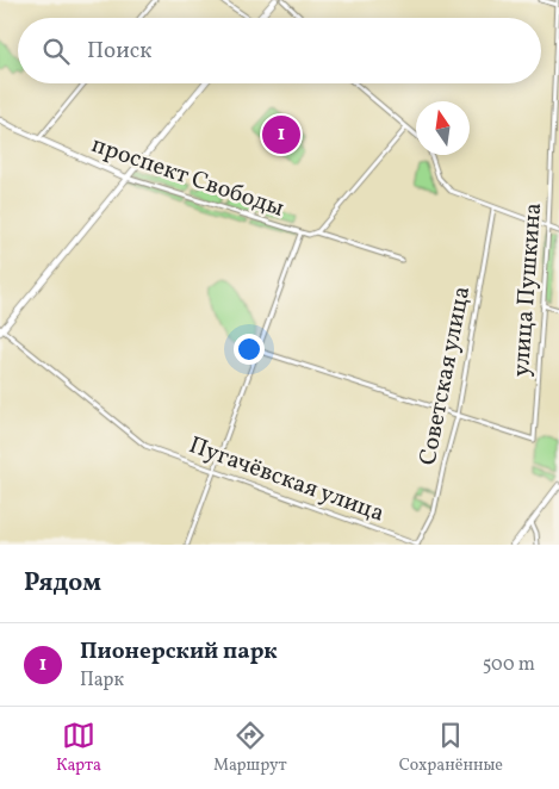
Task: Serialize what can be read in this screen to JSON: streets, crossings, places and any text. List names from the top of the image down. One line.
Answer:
{"streets":{"main road":["проспект Свободы"],"street":["улица Пушкина","Советская улица","Пугачёвская улица"]},"crossings":[["улица Пушкина","Советская улица"],["Советская улица","Пугачёвская улица"]],"north":"top","page":{"search":"Поиск","pins":"1","heading":"Рядом","list":[{"mark":"1","name":"Пионерский парк","note":"Парк","value":"500 m"}],"nav":["Карта","Маршрут","Сохранённые"]}}
